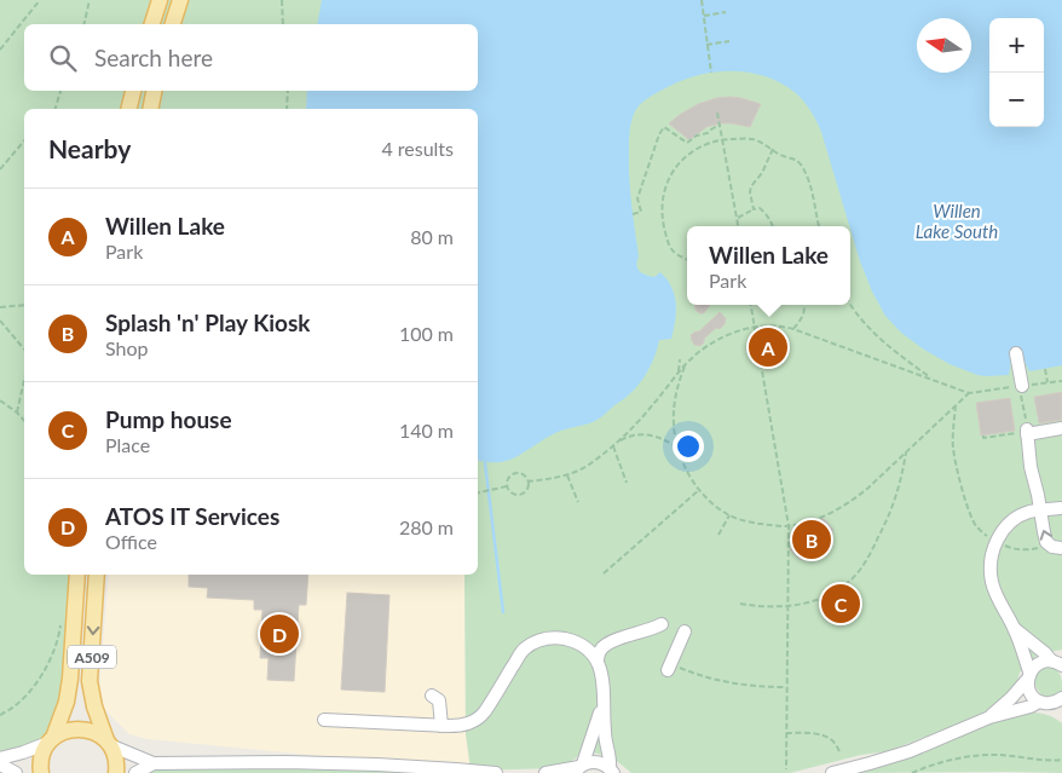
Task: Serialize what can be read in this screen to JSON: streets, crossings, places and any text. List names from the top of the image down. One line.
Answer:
{"streets":{"main road":["A509"]},"water":["Willen Lake South"],"north":"left","page":{"map_buttons":["+","−"],"search":"Search here","heading":["Nearby","4 results"],"list":[{"mark":"A","name":"Willen Lake","note":"Park","value":"80 m"},{"mark":"B","name":"Splash 'n' Play Kiosk","note":"Shop","value":"100 m"},{"mark":"C","name":"Pump house","note":"Place","value":"140 m"},{"mark":"D","name":"ATOS IT Services","note":"Office","value":"280 m"}],"popup":["Willen Lake","Park"],"pins":["A","B","C","D"]}}
